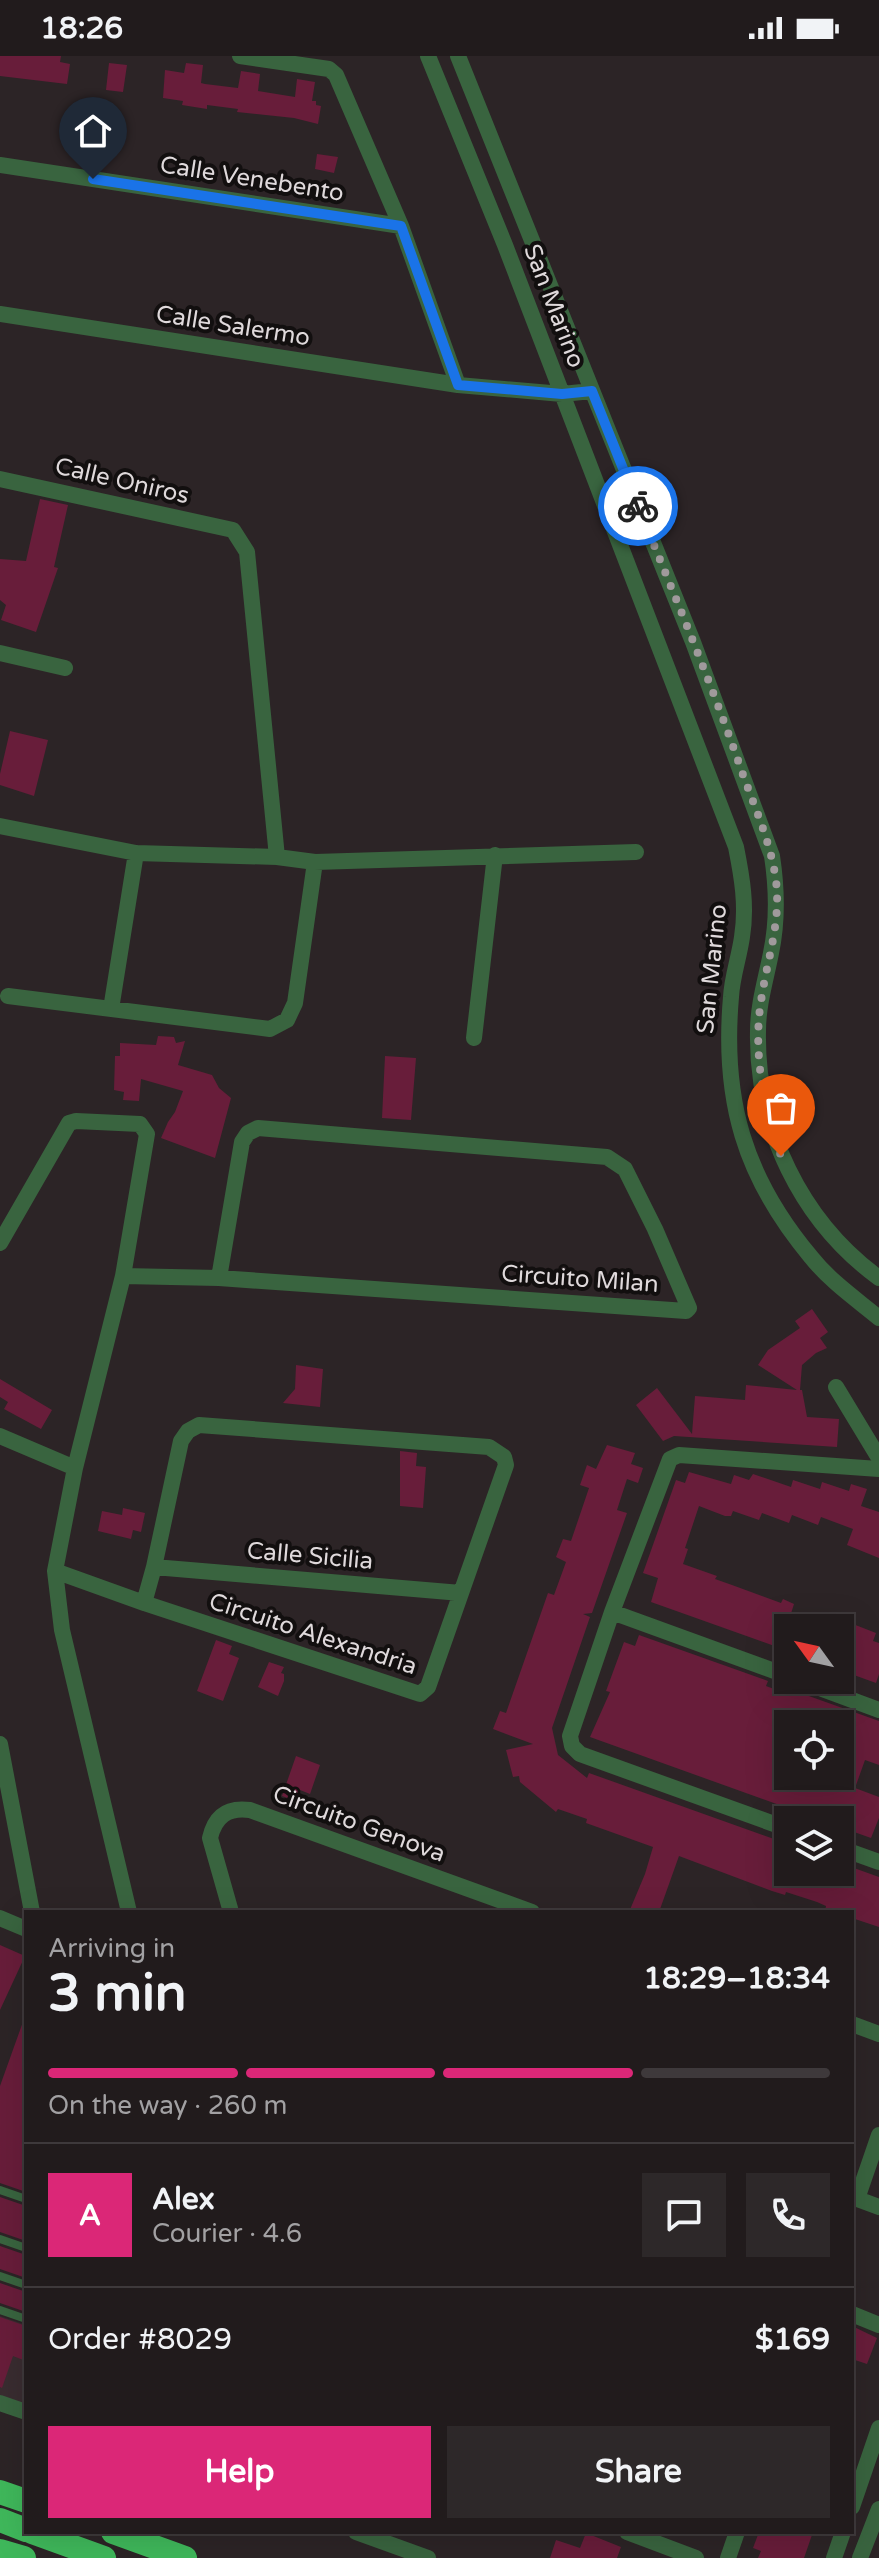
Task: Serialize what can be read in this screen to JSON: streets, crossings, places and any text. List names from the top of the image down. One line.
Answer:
{"streets":{"street":["Calle Venebento","San Marino","Calle Salermo","Calle Oniros","Circuito Milan","Calle Sicilia","Circuito Alexandria","Circuito Genova"]},"crossings":[["San Marino","Calle Salermo"],["Calle Sicilia","Circuito Alexandria"]],"north":"top left","page":{"status":"18:26","heading":["3 min","Arriving in","18:29–18:34"],"panel":["Alex","Courier · 4.6","Order #8029","$169"],"bar":"On the way · 260 m","round":"A","buttons":["Help","Share"]}}
